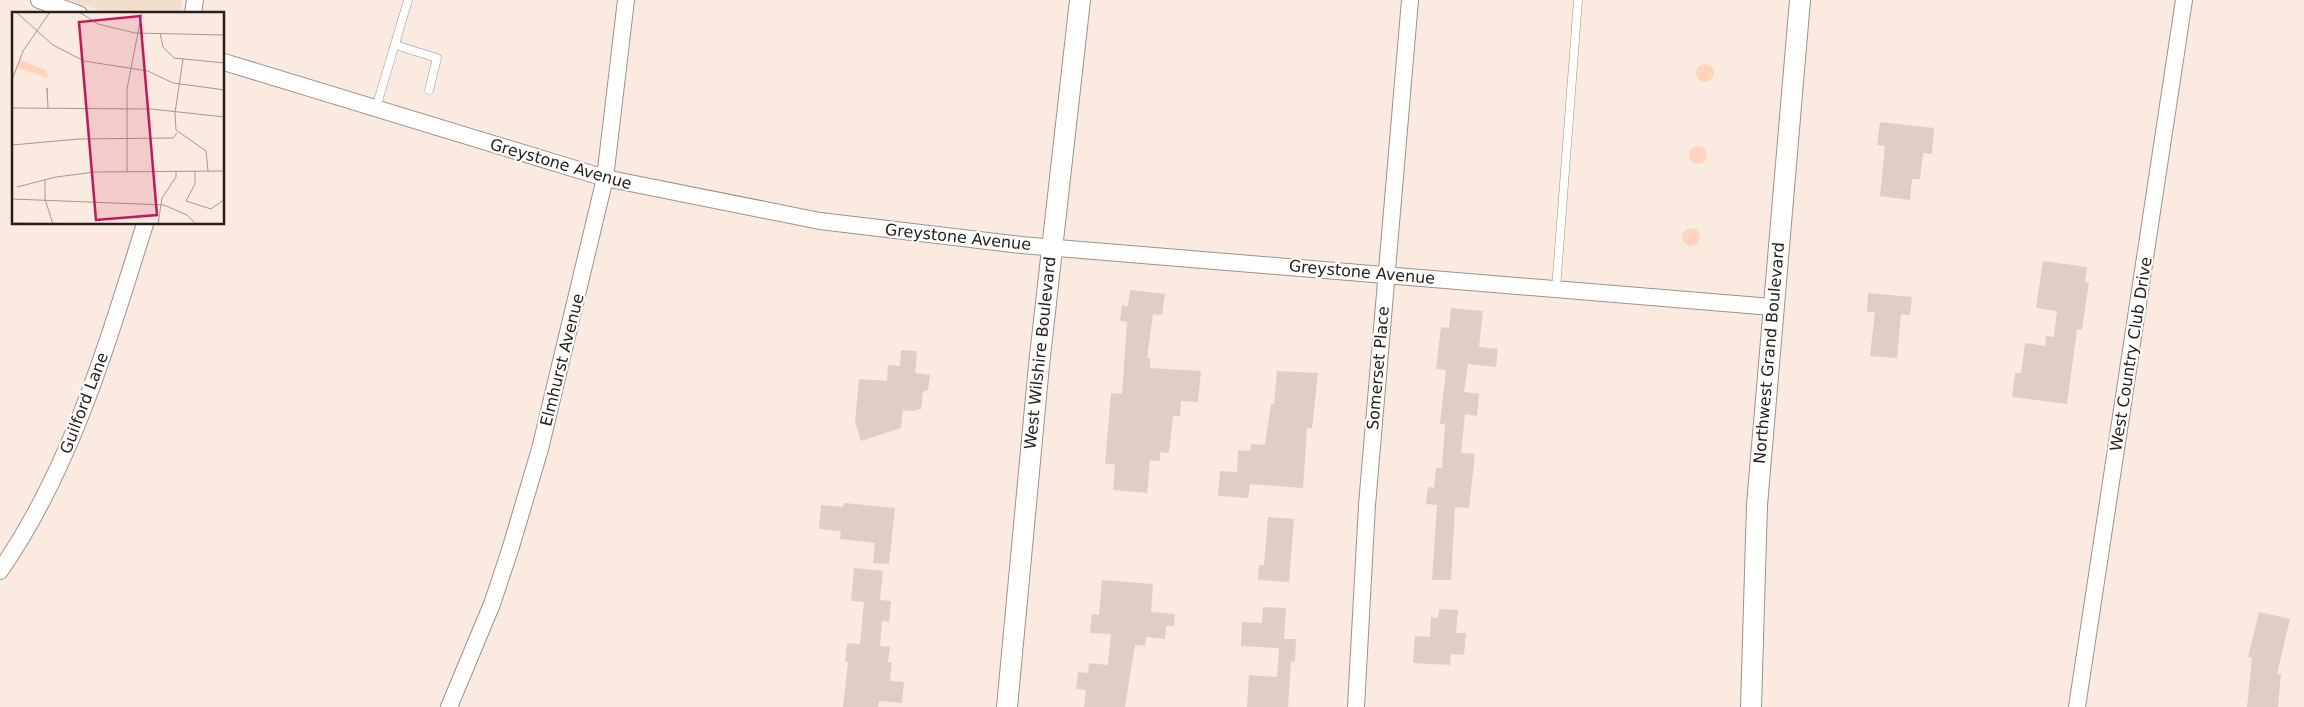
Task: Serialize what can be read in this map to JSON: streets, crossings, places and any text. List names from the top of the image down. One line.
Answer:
{"streets":{"street":["Greystone Avenue","West Wilshire Boulevard","Northwest Grand Boulevard","West Country Club Drive","Elmhurst Avenue","Somerset Place","Guilford Lane"]},"crossings":[["Greystone Avenue","West Wilshire Boulevard"],["Greystone Avenue","Northwest Grand Boulevard"],["Greystone Avenue","Elmhurst Avenue"],["Greystone Avenue","Somerset Place"]]}
